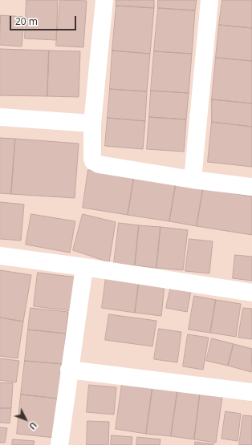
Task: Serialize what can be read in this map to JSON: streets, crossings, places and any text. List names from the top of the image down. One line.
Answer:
{"scale_bar":"20 m","north":"bottom right"}
